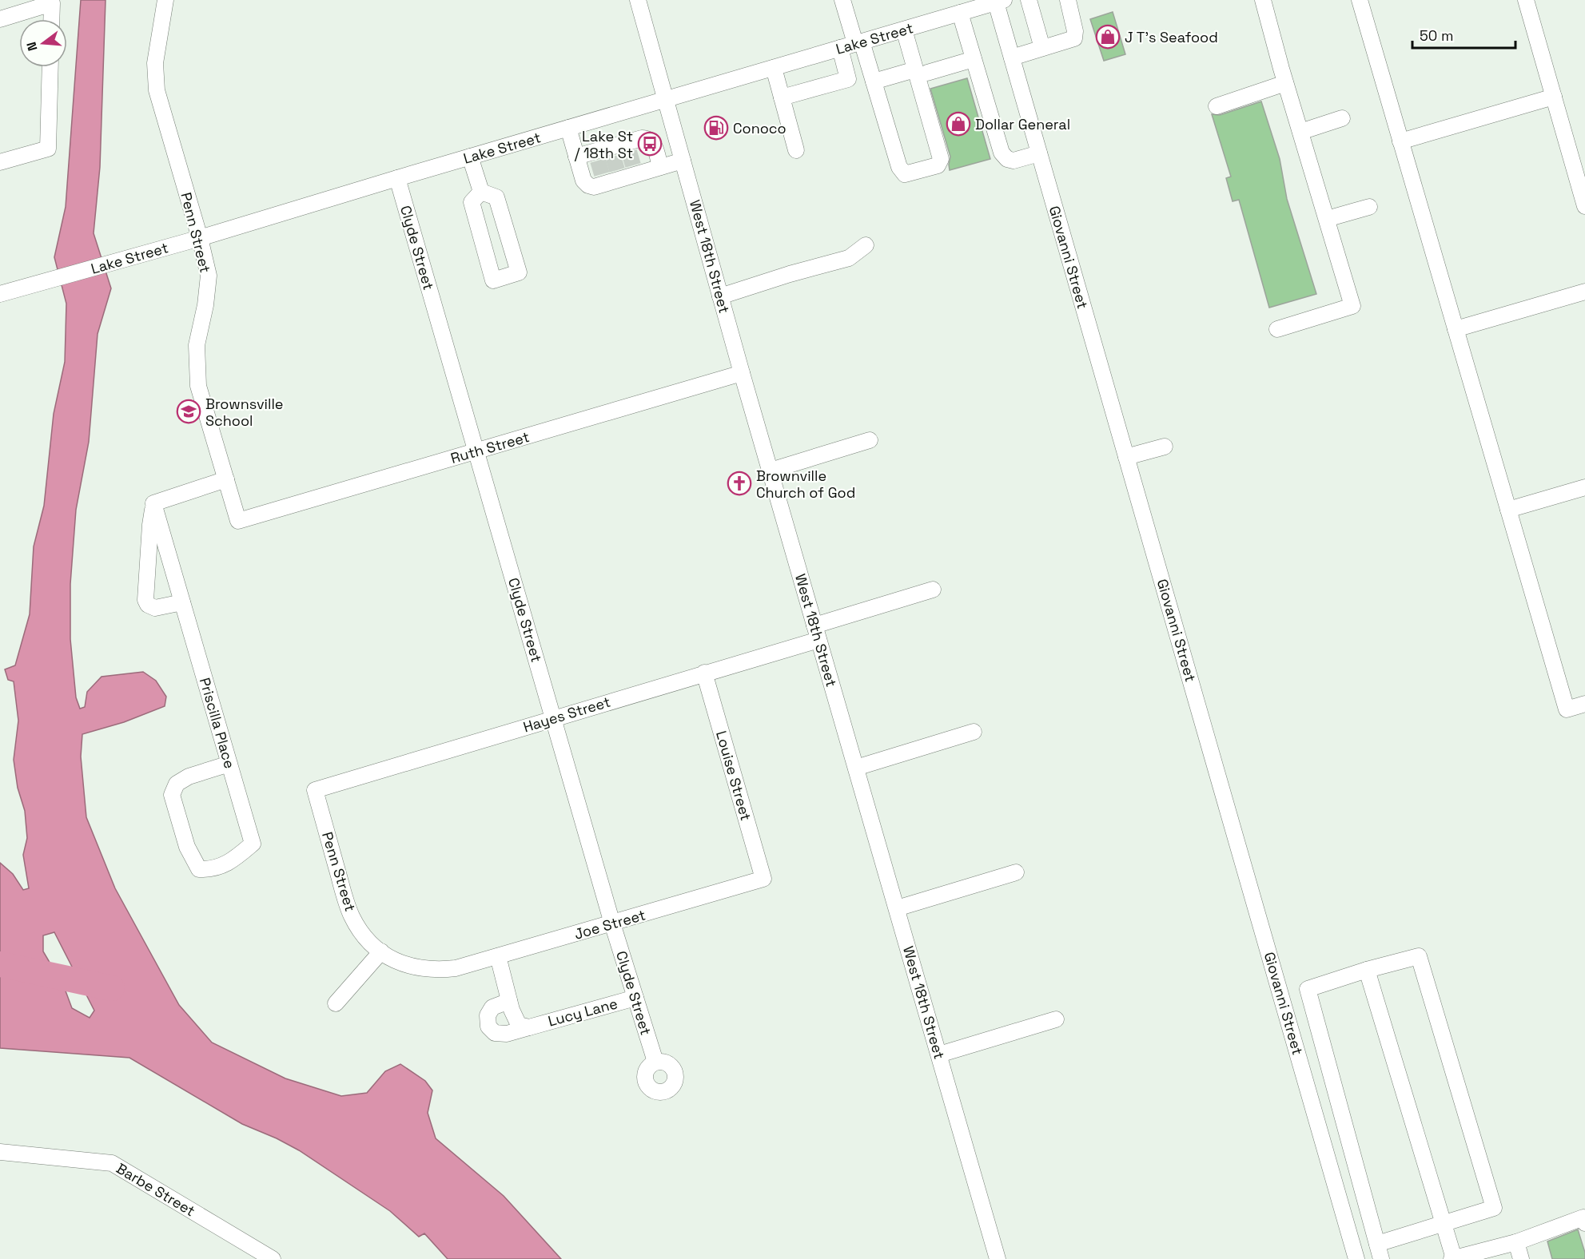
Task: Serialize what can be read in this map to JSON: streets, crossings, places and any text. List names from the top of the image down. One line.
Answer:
{"streets":{"street":["Lake Street","Penn Street","Clyde Street","West 18th Street","Giovanni Street","Ruth Street","Hayes Street","Priscilla Place","Louise Street","Joe Street","Lucy Lane","Barbe Street"]},"crossings":[["Lake Street","Penn Street"],["Lake Street","Clyde Street"],["Lake Street","West 18th Street"],["Lake Street","Giovanni Street"],["Penn Street","Ruth Street"],["Penn Street","Hayes Street"],["Penn Street","Joe Street"],["Clyde Street","Ruth Street"],["Clyde Street","Hayes Street"],["Clyde Street","Joe Street"],["Clyde Street","Lucy Lane"],["West 18th Street","Ruth Street"],["West 18th Street","Hayes Street"],["Hayes Street","Louise Street"],["Louise Street","Joe Street"],["Joe Street","Lucy Lane"]],"places":{"shop":["J T's Seafood","Dollar General"],"fuel station":["Conoco"],"bus stop":["Lake St / 18th St"],"school or university":["Brownsville School"],"church":["Brownville Church of God"]},"scale_bar":"50 m","north":"left"}
